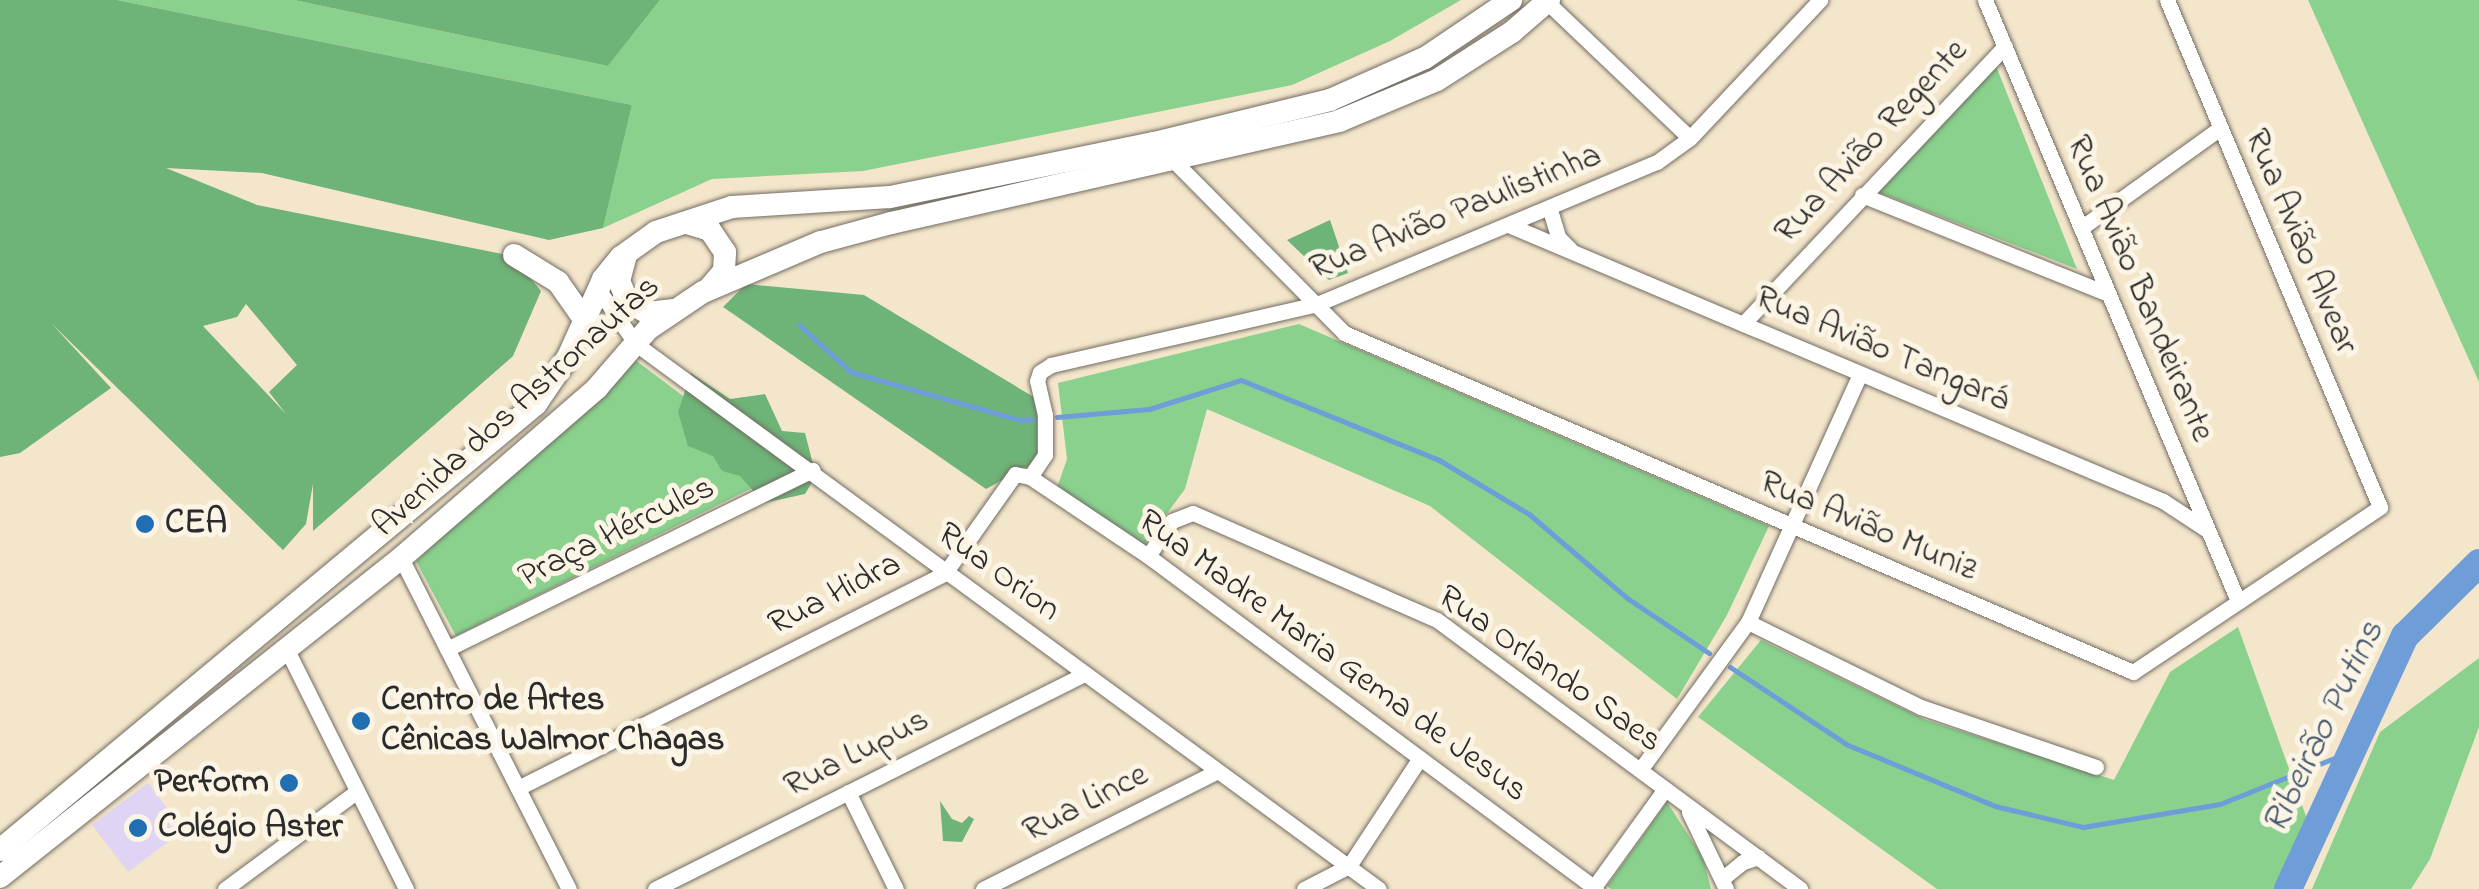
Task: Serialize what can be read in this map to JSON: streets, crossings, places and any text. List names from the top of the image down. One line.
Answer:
{"streets":{"main road":["Avenida dos Astronautas"],"street":["Rua Avião Regente","Rua Avião Paulistinha","Rua Avião Alvear","Rua Avião Bandeirante","Rua Avião Tangará","Rua Avião Muniz","Praça Hércules","Rua Orion","Rua Hidra","Rua Madre Maria Gema de Jesus","Rua Orlando Saes","Rua Lupus","Rua Lince"]},"crossings":[["Rua Avião Regente","Rua Avião Bandeirante"],["Rua Avião Regente","Rua Avião Tangará"],["Rua Avião Paulistinha","Rua Avião Tangará"],["Rua Avião Paulistinha","Rua Avião Muniz"],["Rua Avião Paulistinha","Rua Hidra"],["Rua Avião Paulistinha","Rua Madre Maria Gema de Jesus"],["Rua Avião Alvear","Rua Avião Muniz"],["Rua Avião Bandeirante","Rua Avião Tangará"],["Rua Avião Bandeirante","Rua Avião Muniz"],["Avenida dos Astronautas","Rua Avião Muniz"],["Avenida dos Astronautas","Rua Orion"],["Praça Hércules","Rua Orion"],["Rua Orion","Rua Hidra"],["Rua Orion","Rua Lupus"],["Rua Orion","Rua Lince"],["Rua Hidra","Rua Madre Maria Gema de Jesus"],["Rua Madre Maria Gema de Jesus","Rua Orlando Saes"]],"water":["Ribeirão Putins"],"places":["CEA","Centro de Artes Cênicas Walmor Chagas","Perform","Colégio Aster"]}
